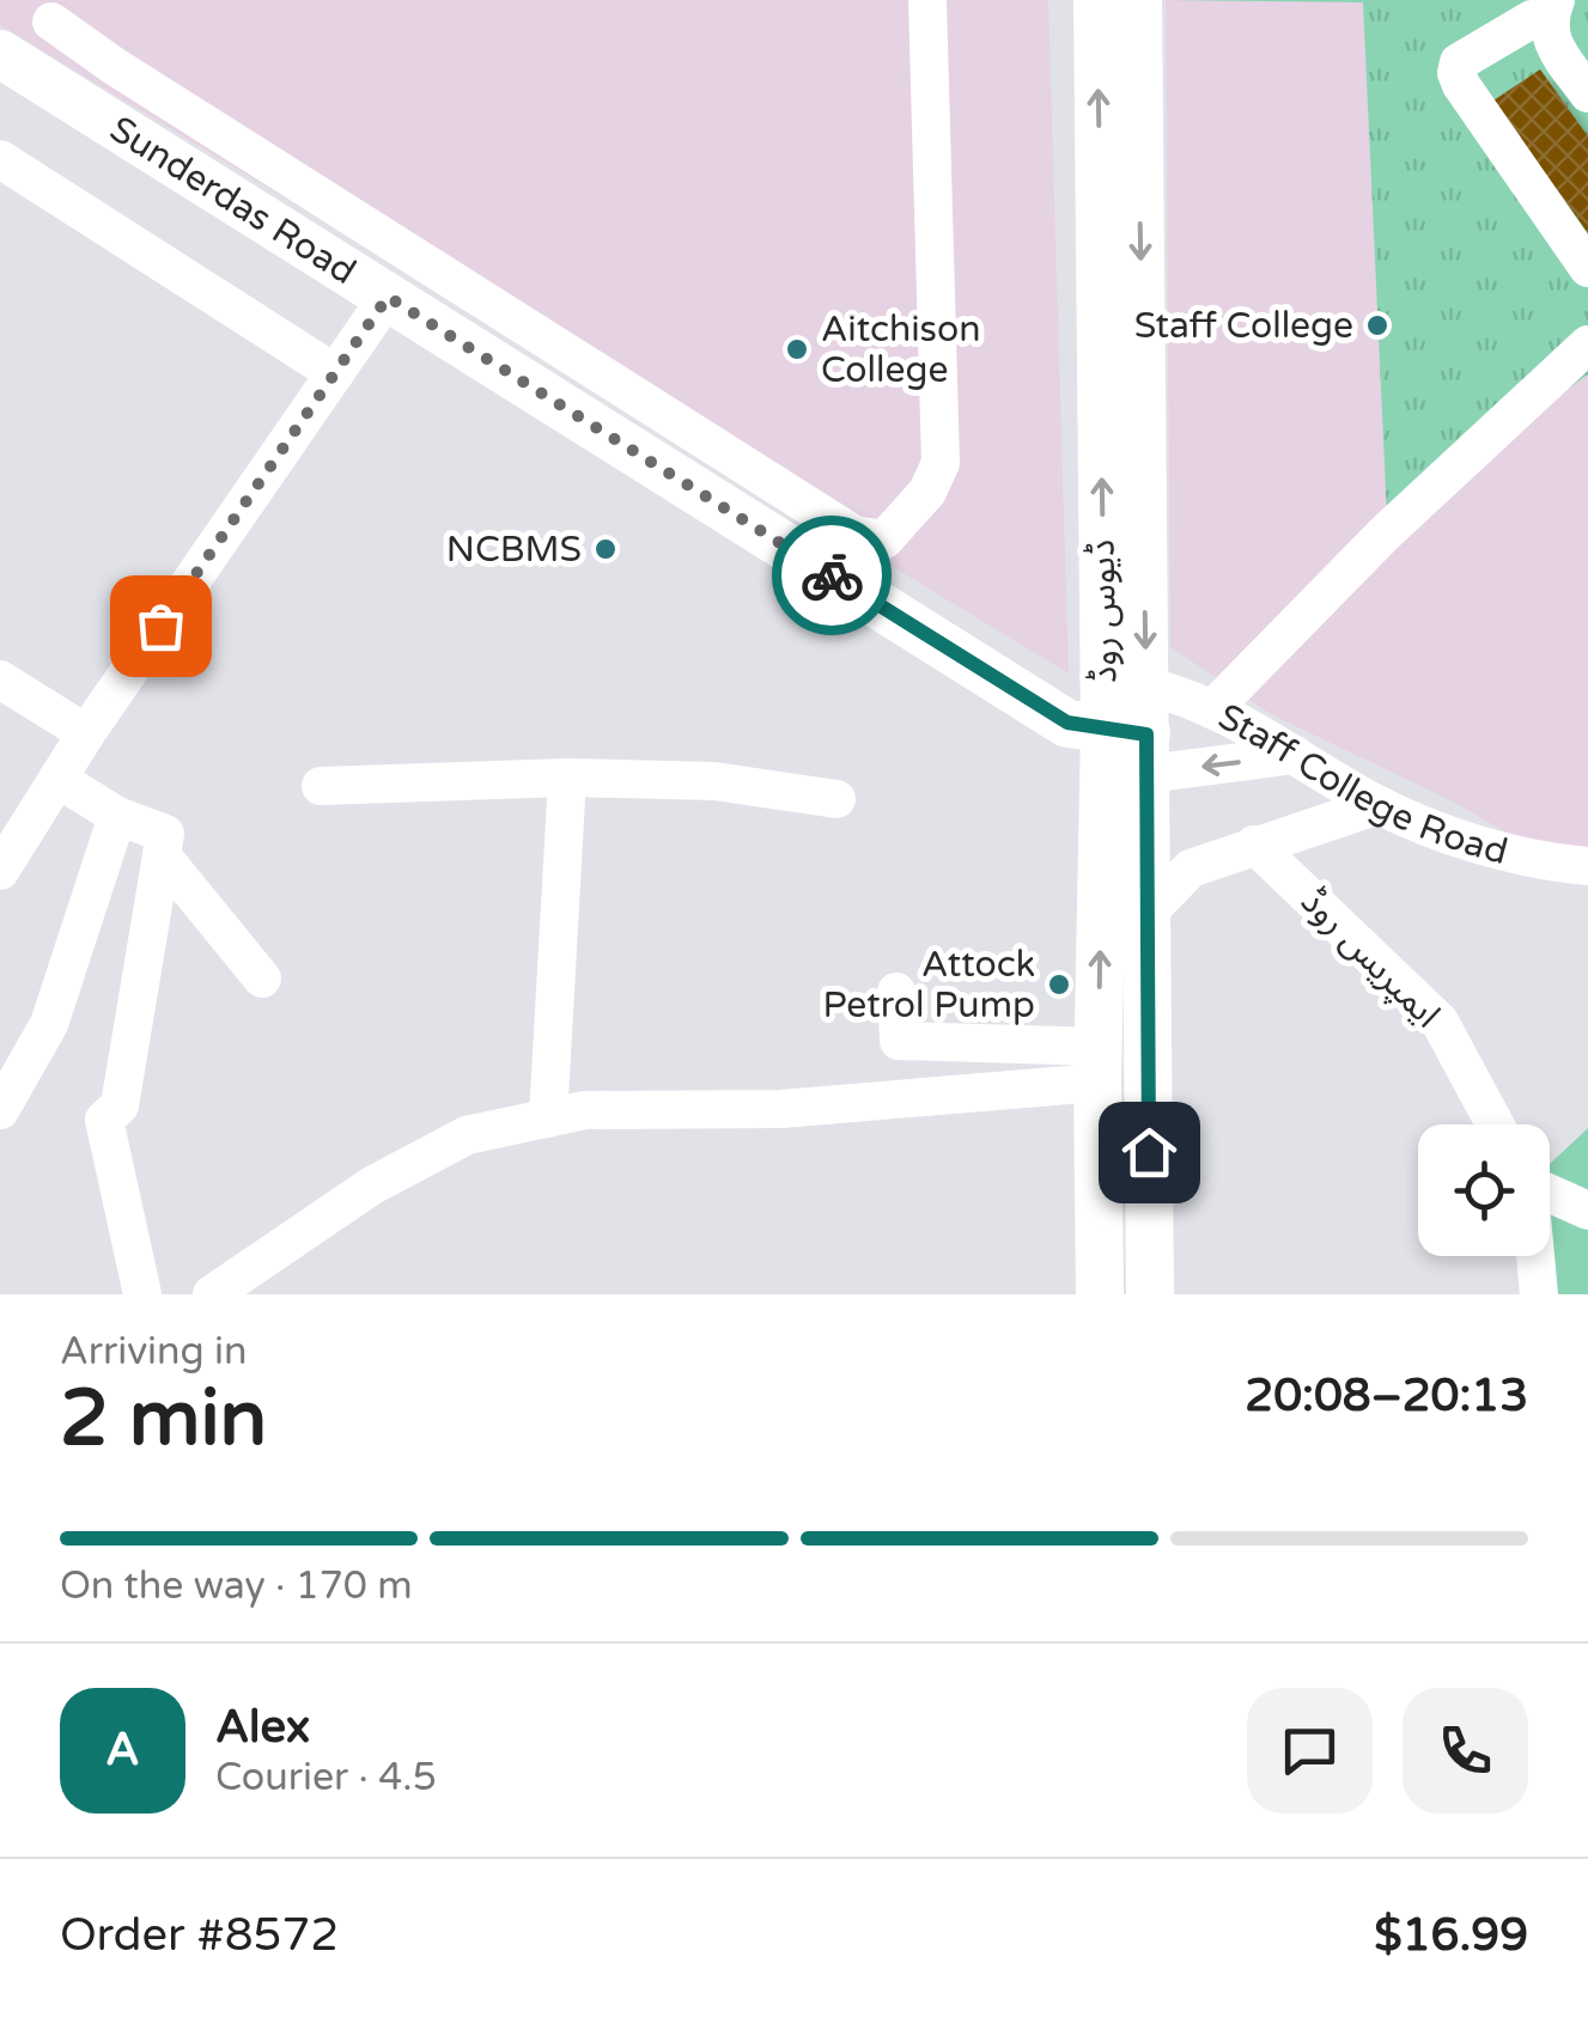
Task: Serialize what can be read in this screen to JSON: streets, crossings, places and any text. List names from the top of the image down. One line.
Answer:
{"streets":{"main road":["Sunderdas Road","ڈیوس روڈ"],"street":["Staff College Road","ایمپریس روڈ"]},"crossings":[["Sunderdas Road","ڈیوس روڈ"],["ڈیوس روڈ","Staff College Road"]],"places":["Staff College","Aitchison College","NCBMS","Attock Petrol Pump"],"page":{"heading":["2 min","Arriving in","20:08–20:13"],"panel":["Alex","Courier · 4.5","Order #8572","$16.99"],"bar":"On the way · 170 m","round":"A"}}
